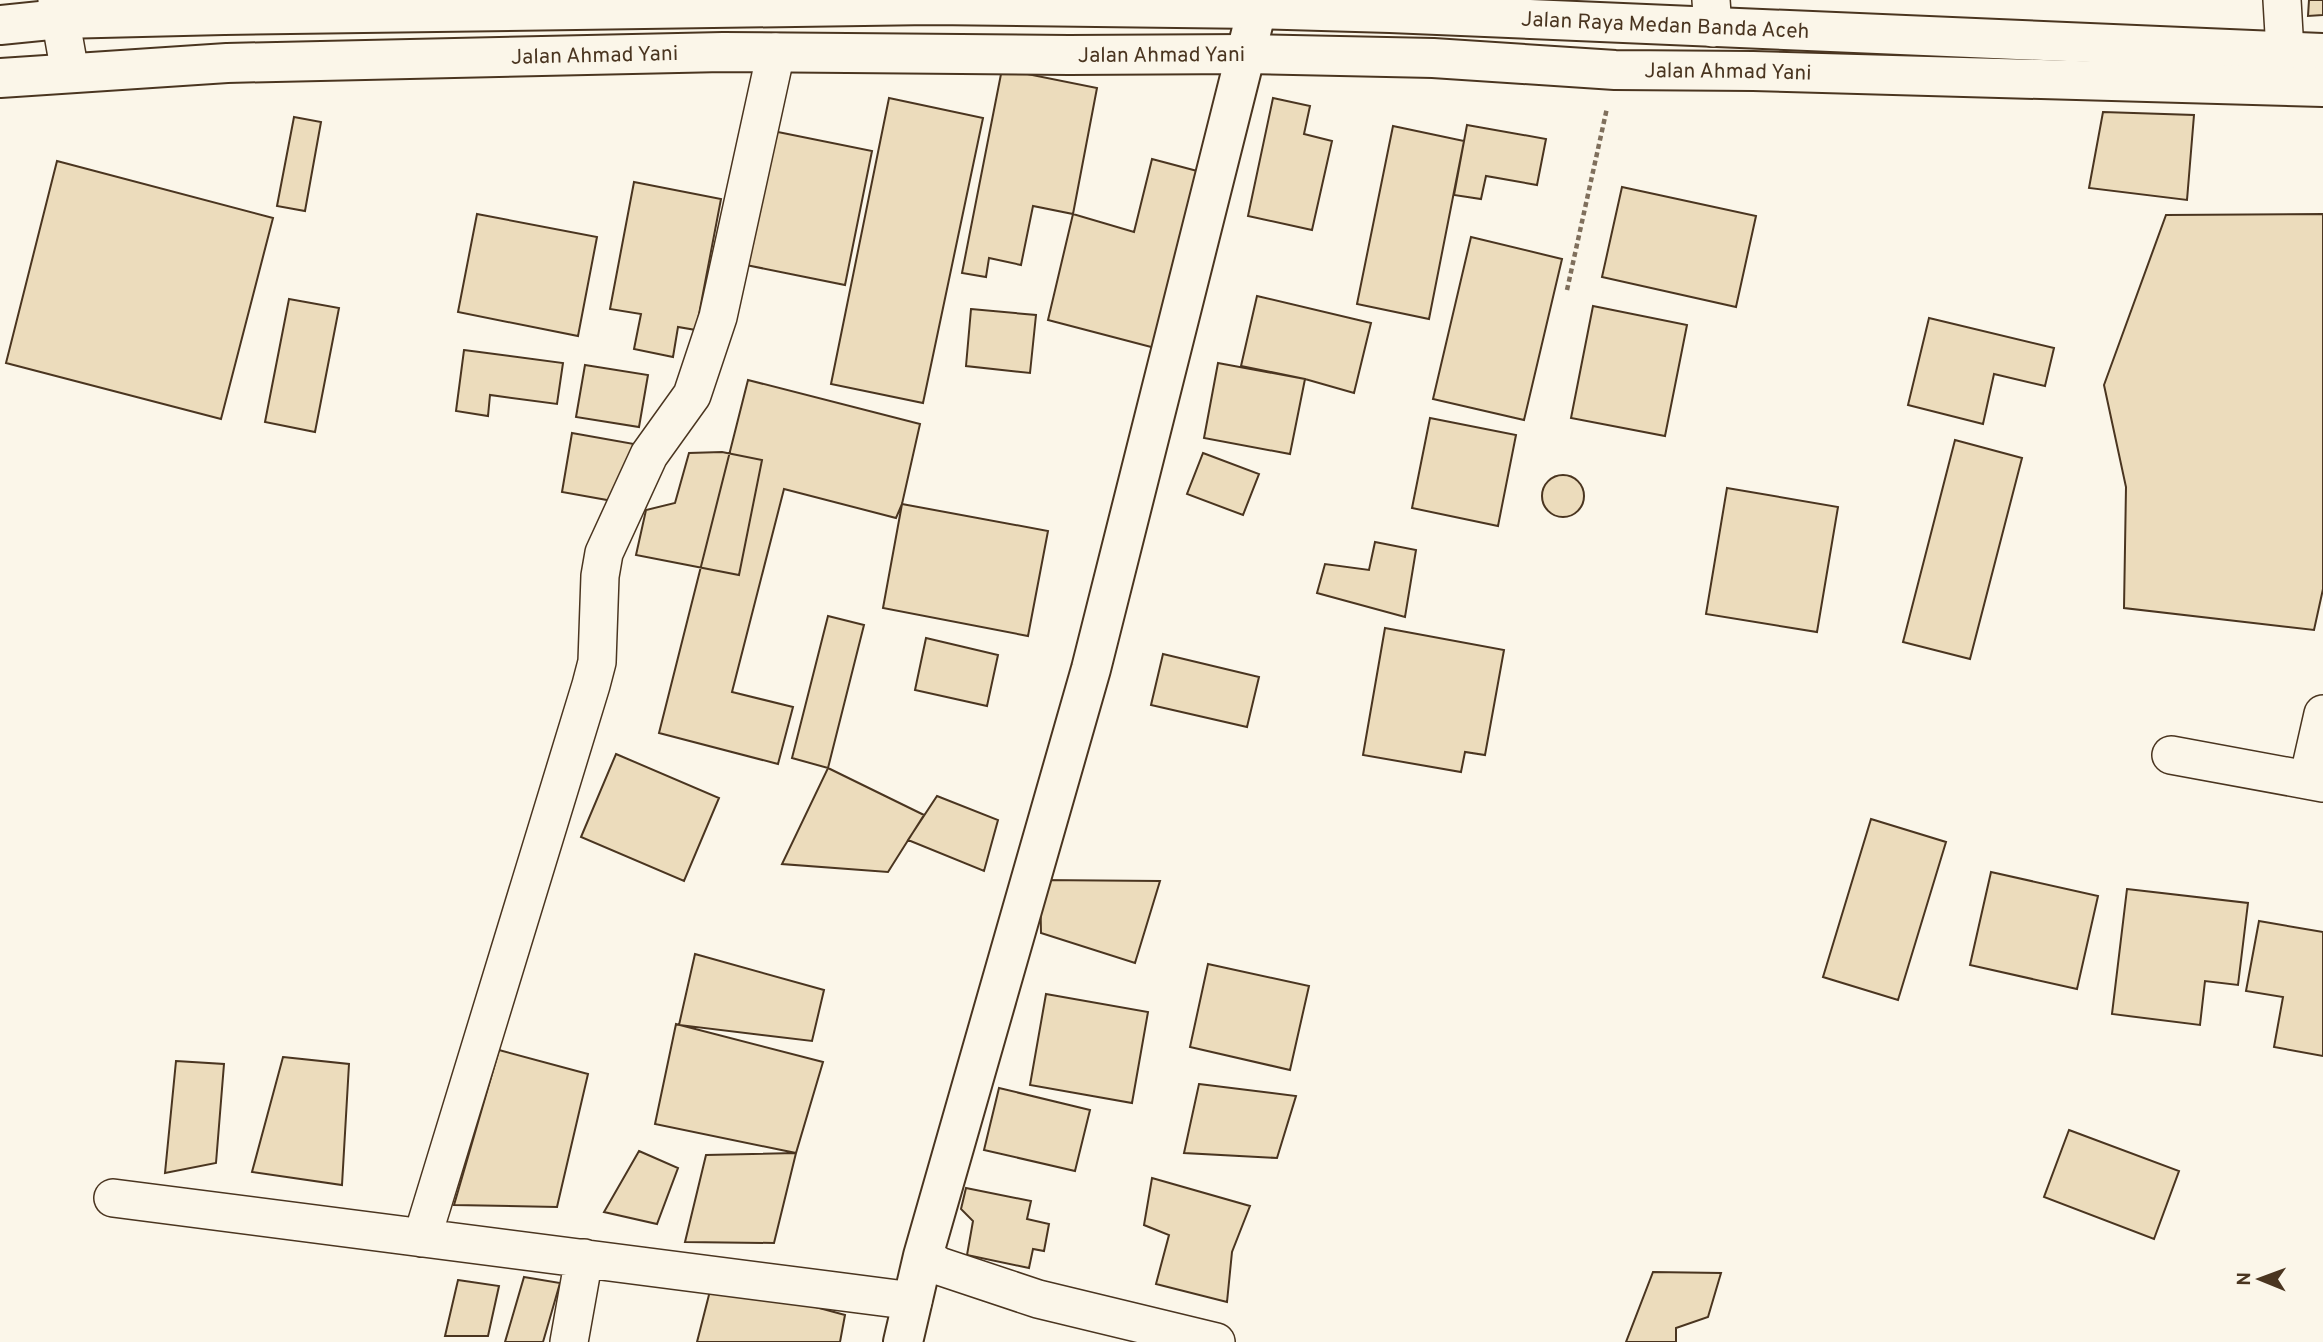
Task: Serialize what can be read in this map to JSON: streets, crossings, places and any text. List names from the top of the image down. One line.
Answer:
{"streets":{"main road":["Jalan Raya Medan Banda Aceh","Jalan Ahmad Yani"]},"north":"left"}
